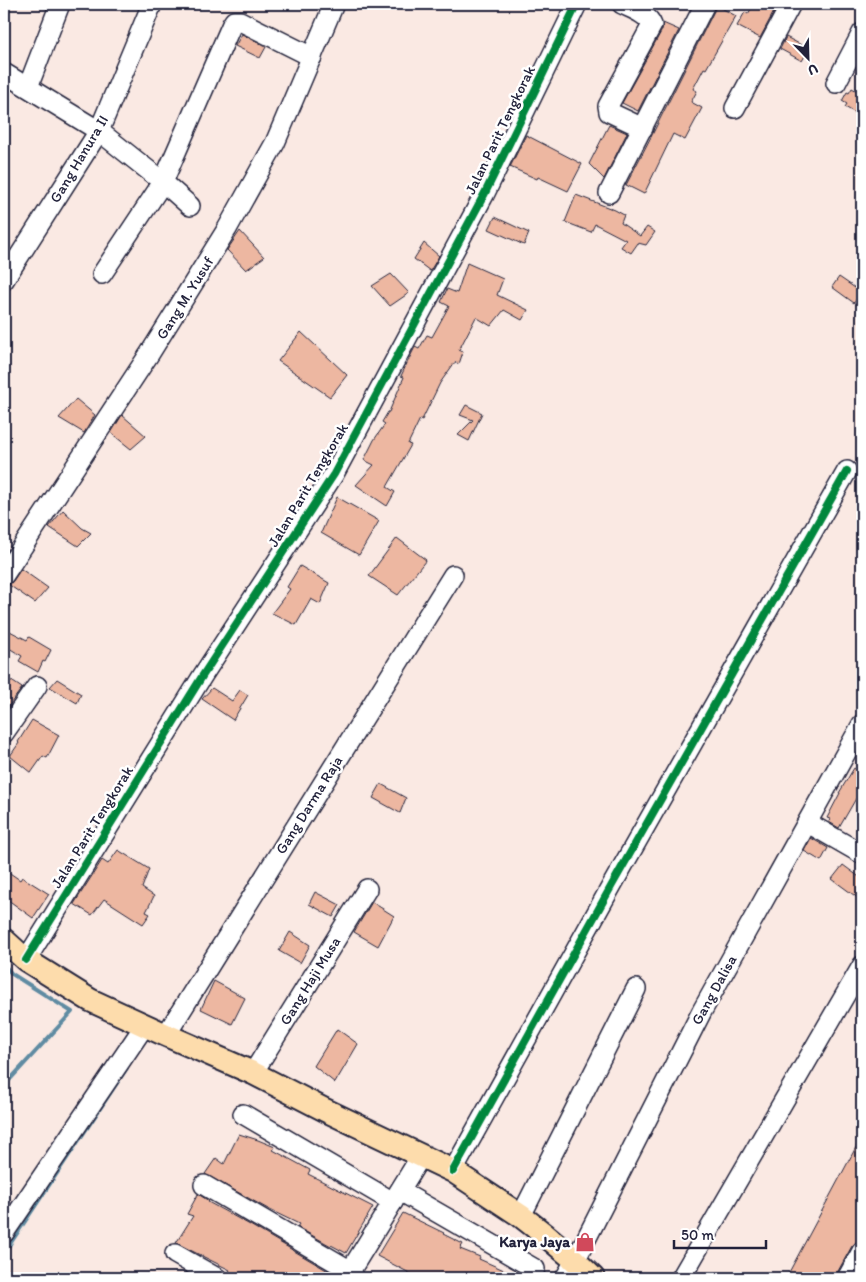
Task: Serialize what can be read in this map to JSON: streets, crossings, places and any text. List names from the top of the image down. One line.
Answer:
{"streets":{"street":["Jalan Parit Tengkorak","Gang Hanura II","Gang M. Yusuf","Gang Darma Raja","Gang Haji Musa","Gang Dalisa"]},"places":{"shop":["Karya Jaya"]},"scale_bar":"50 m","north":"bottom right"}
